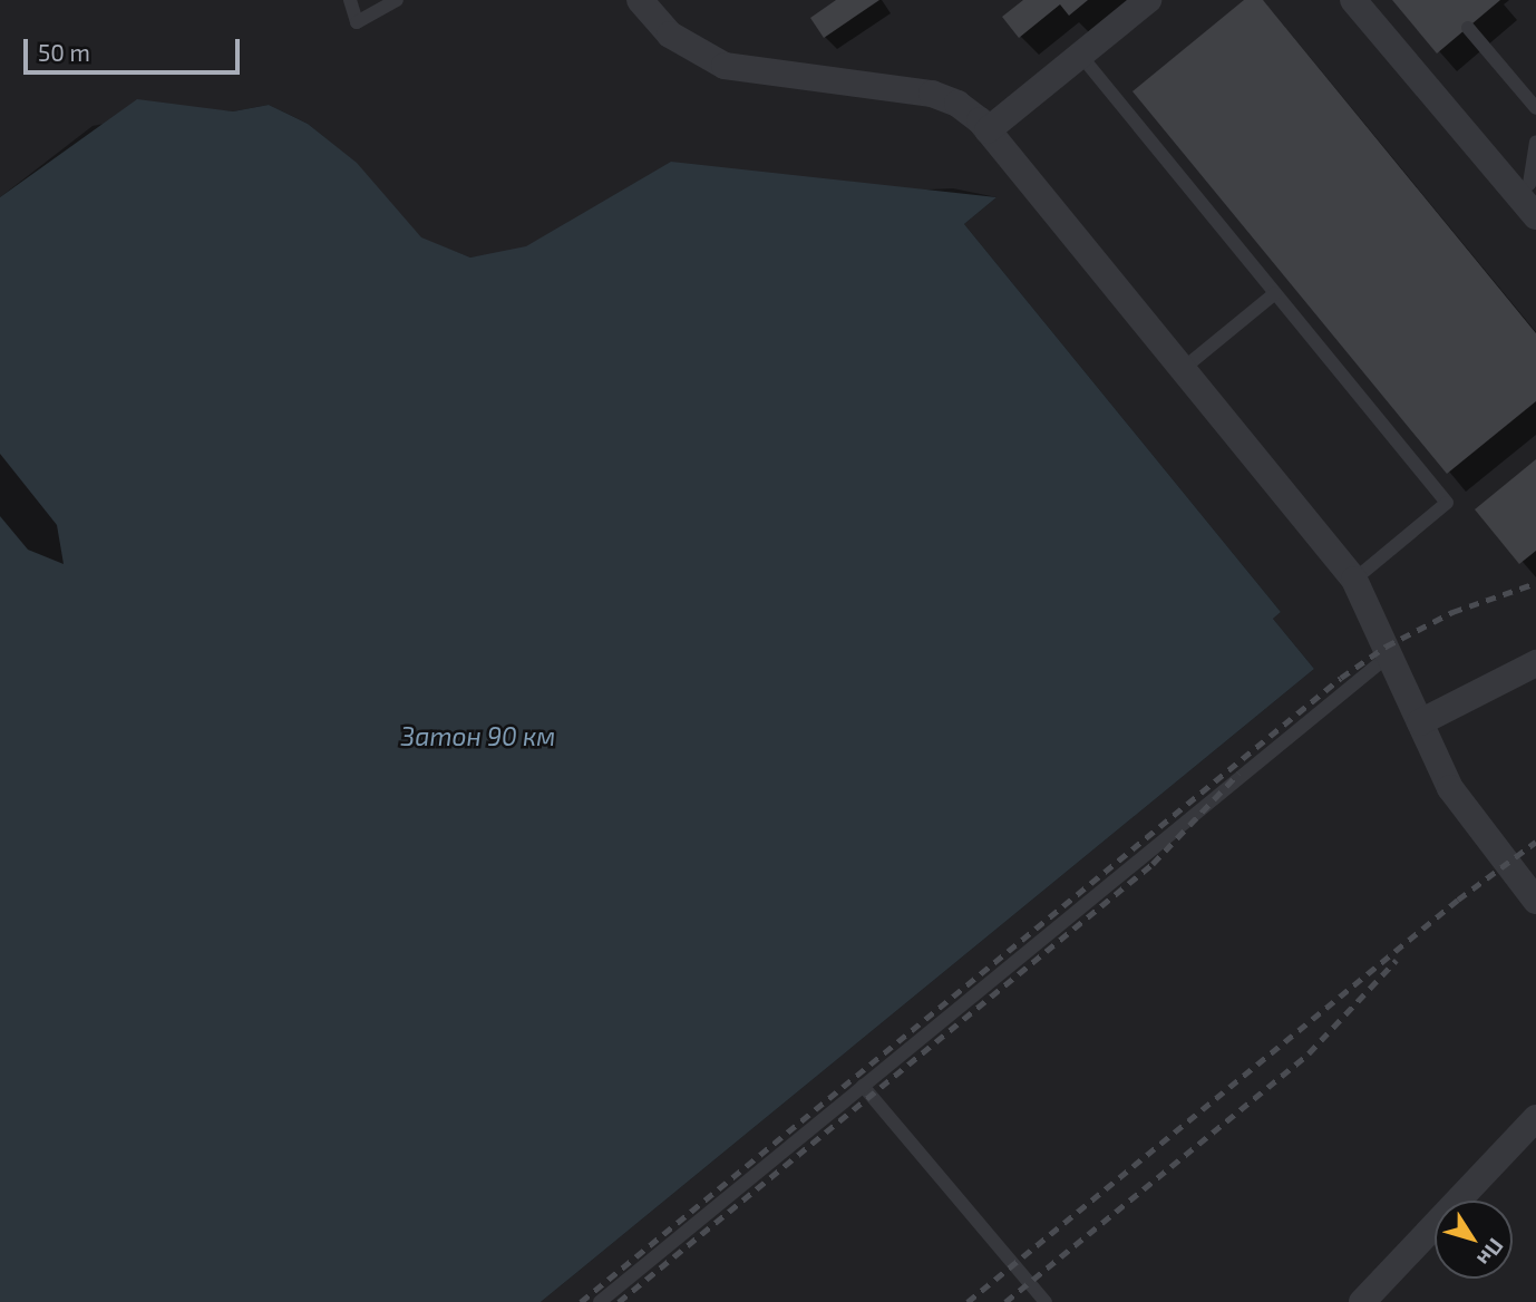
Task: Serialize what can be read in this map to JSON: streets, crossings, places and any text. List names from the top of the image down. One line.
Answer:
{"water":["Затон 90 км"],"scale_bar":"50 m","north":"bottom right"}
